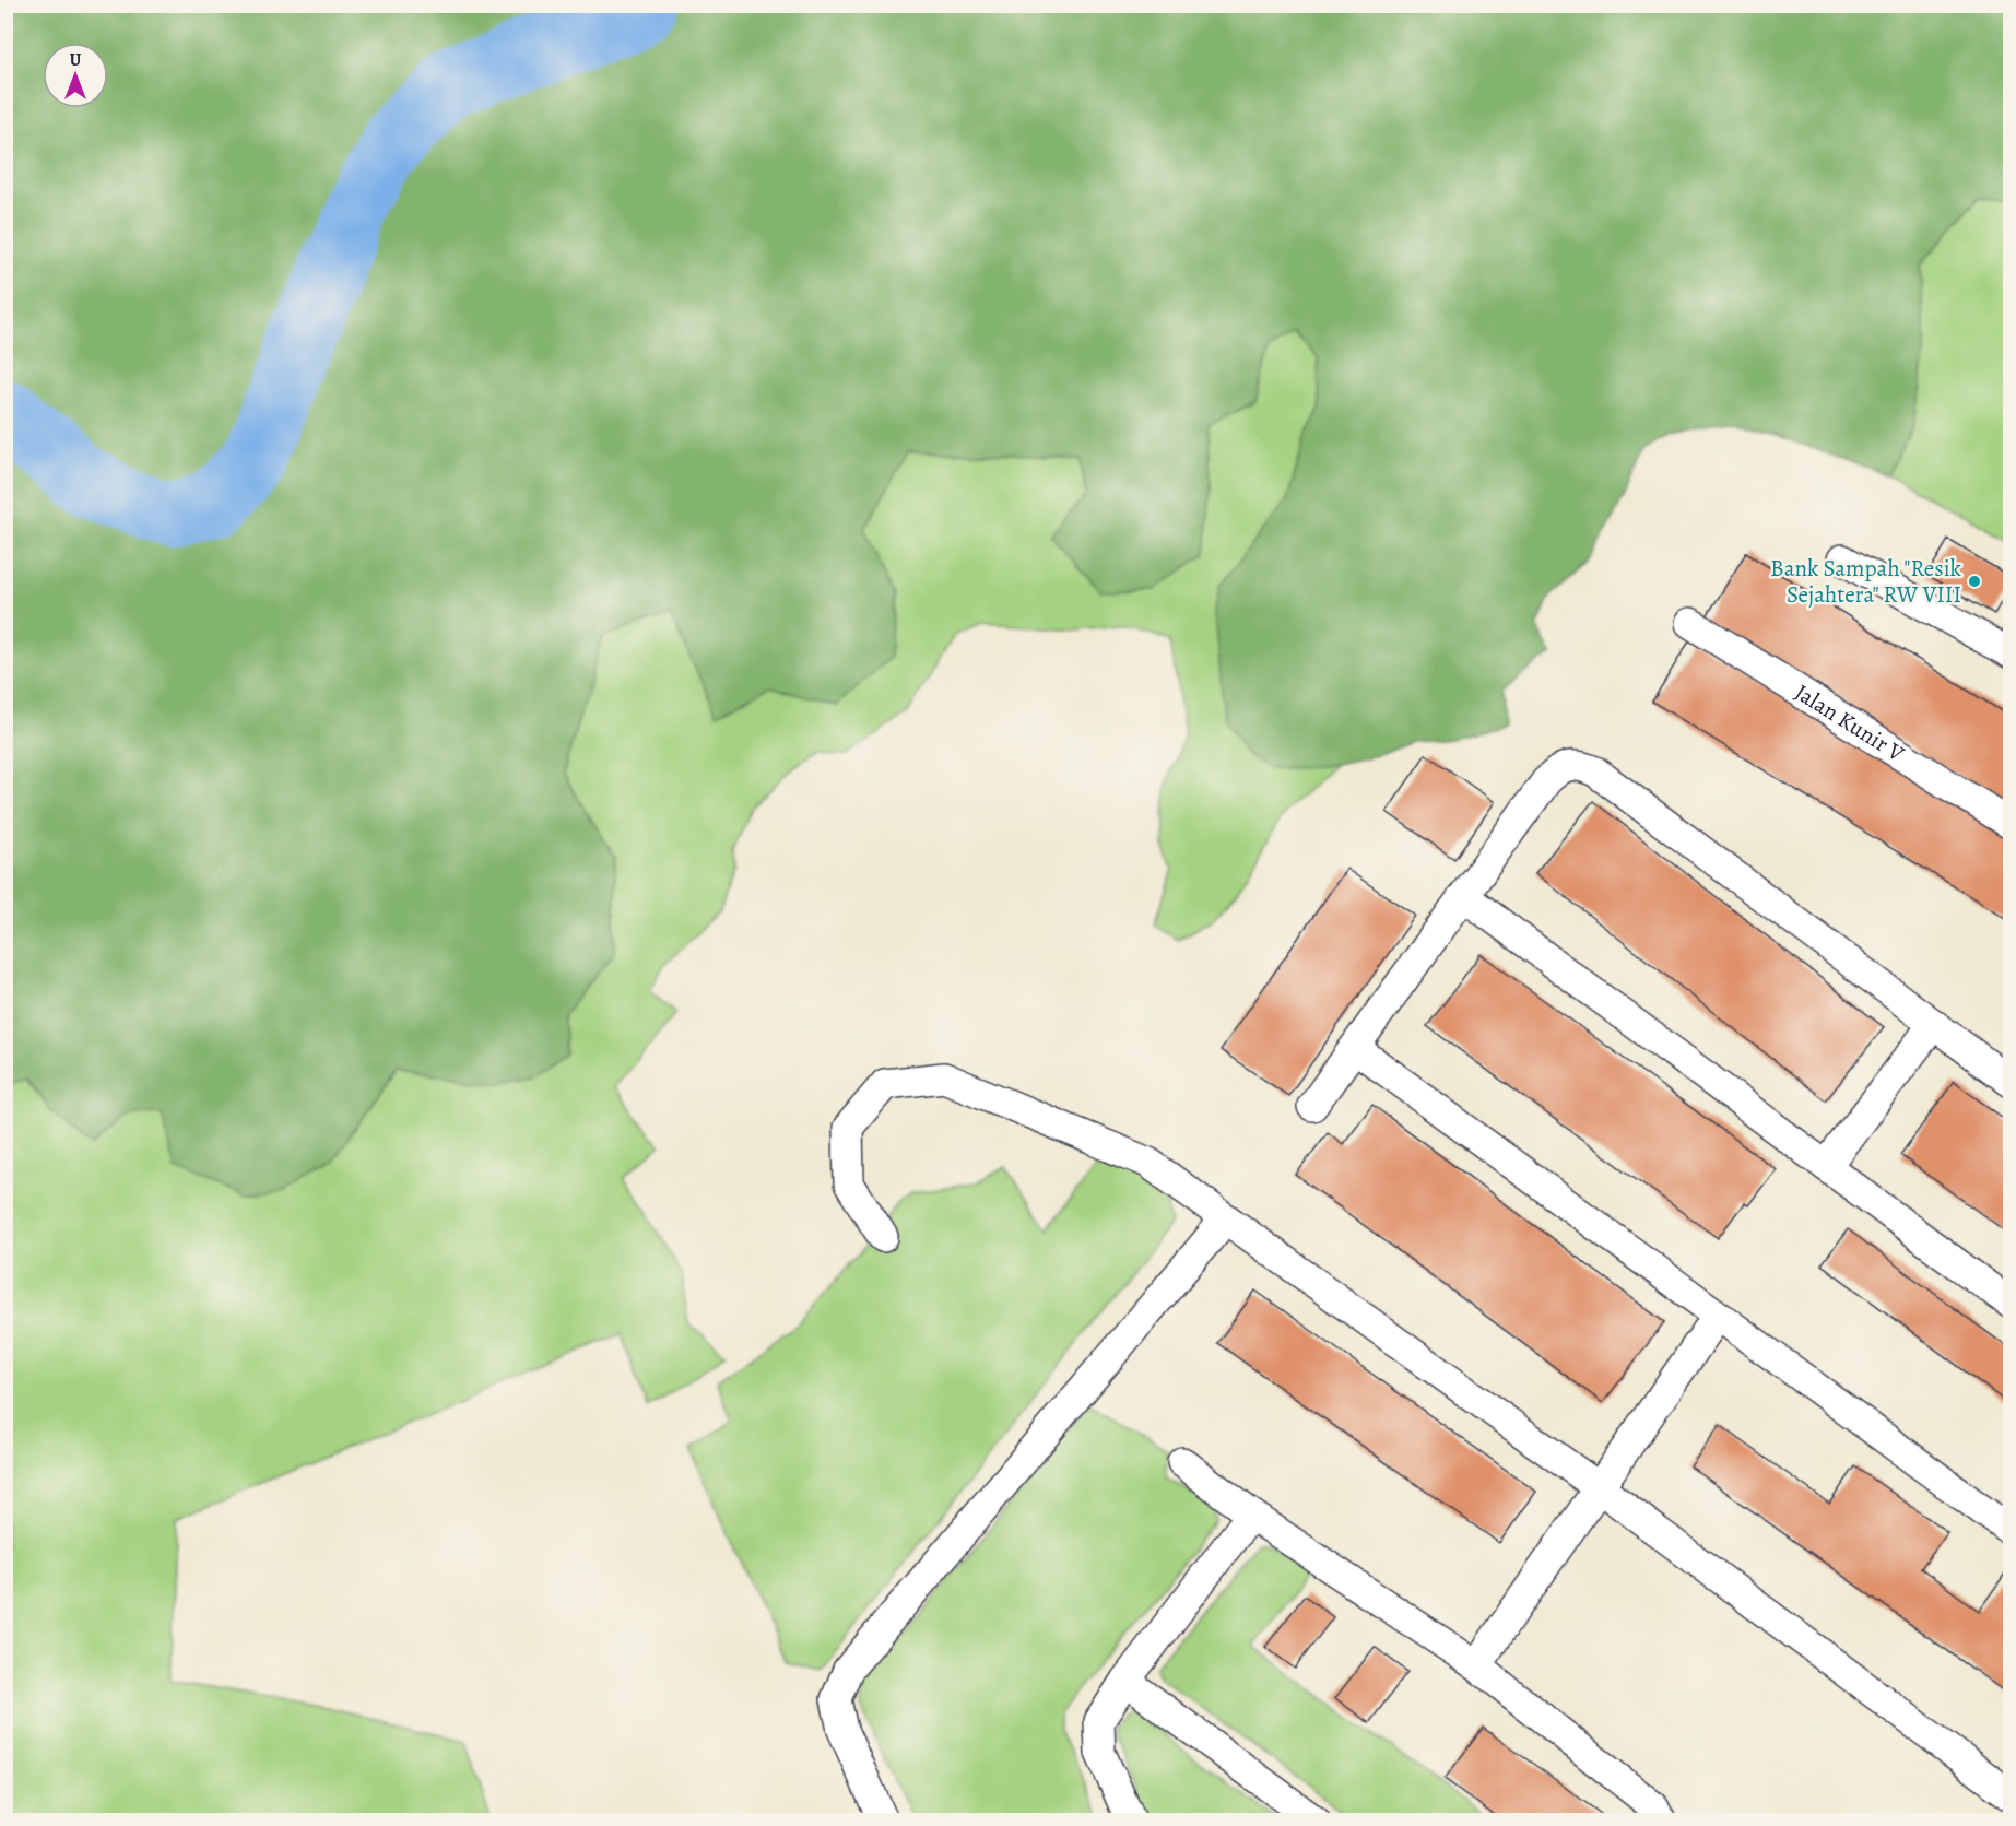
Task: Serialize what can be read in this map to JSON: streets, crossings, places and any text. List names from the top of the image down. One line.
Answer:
{"streets":{"street":["Jalan Kunir V"]},"places":["Bank Sampah \"Resik Sejahtera\" RW VIII"],"north":"top"}
